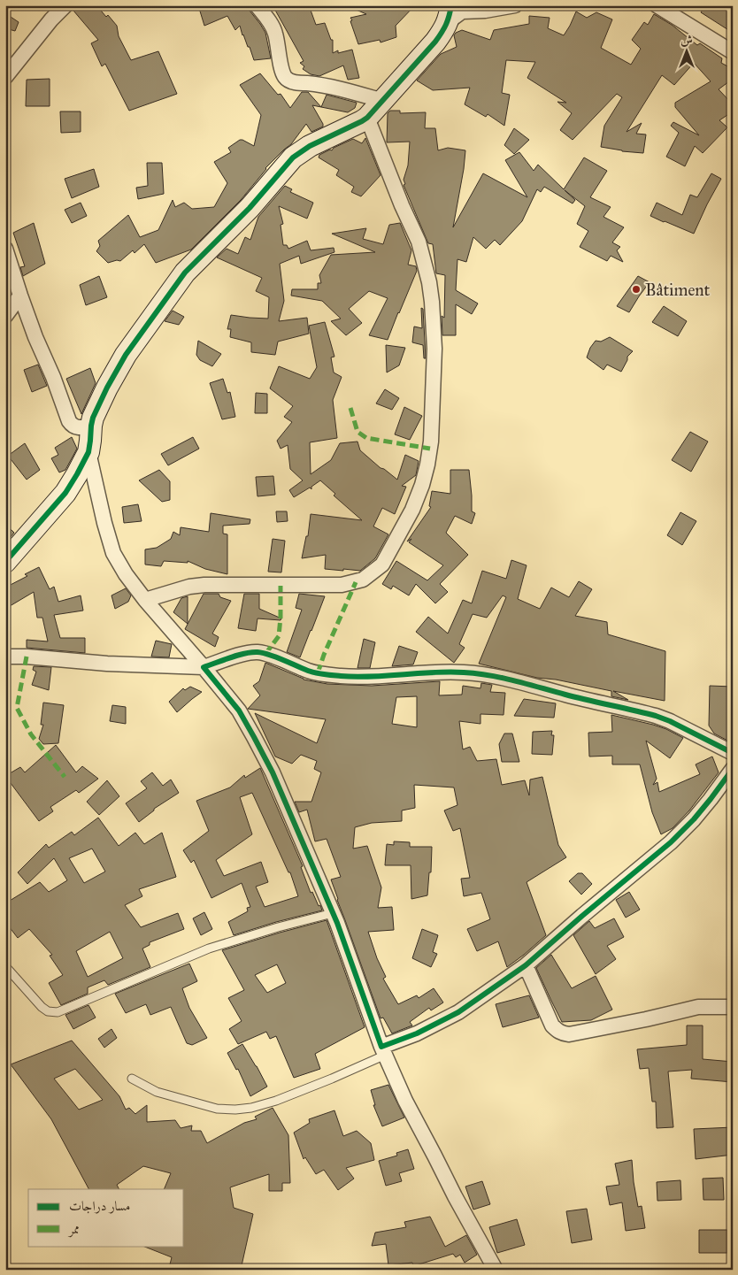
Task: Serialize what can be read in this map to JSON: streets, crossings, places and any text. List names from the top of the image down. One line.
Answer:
{"places":["Bâtiment"],"legend":["مسار دراجات","ممر"],"north":"top"}
